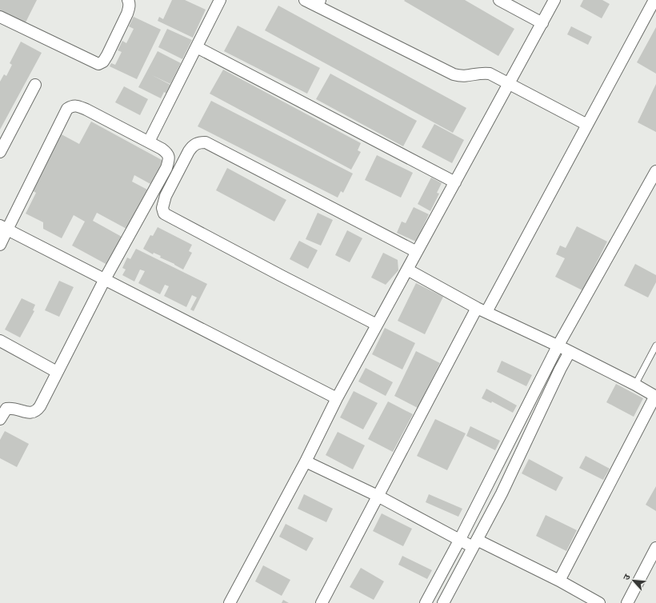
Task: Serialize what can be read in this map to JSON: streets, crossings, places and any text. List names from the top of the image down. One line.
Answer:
{"north":"top left"}
